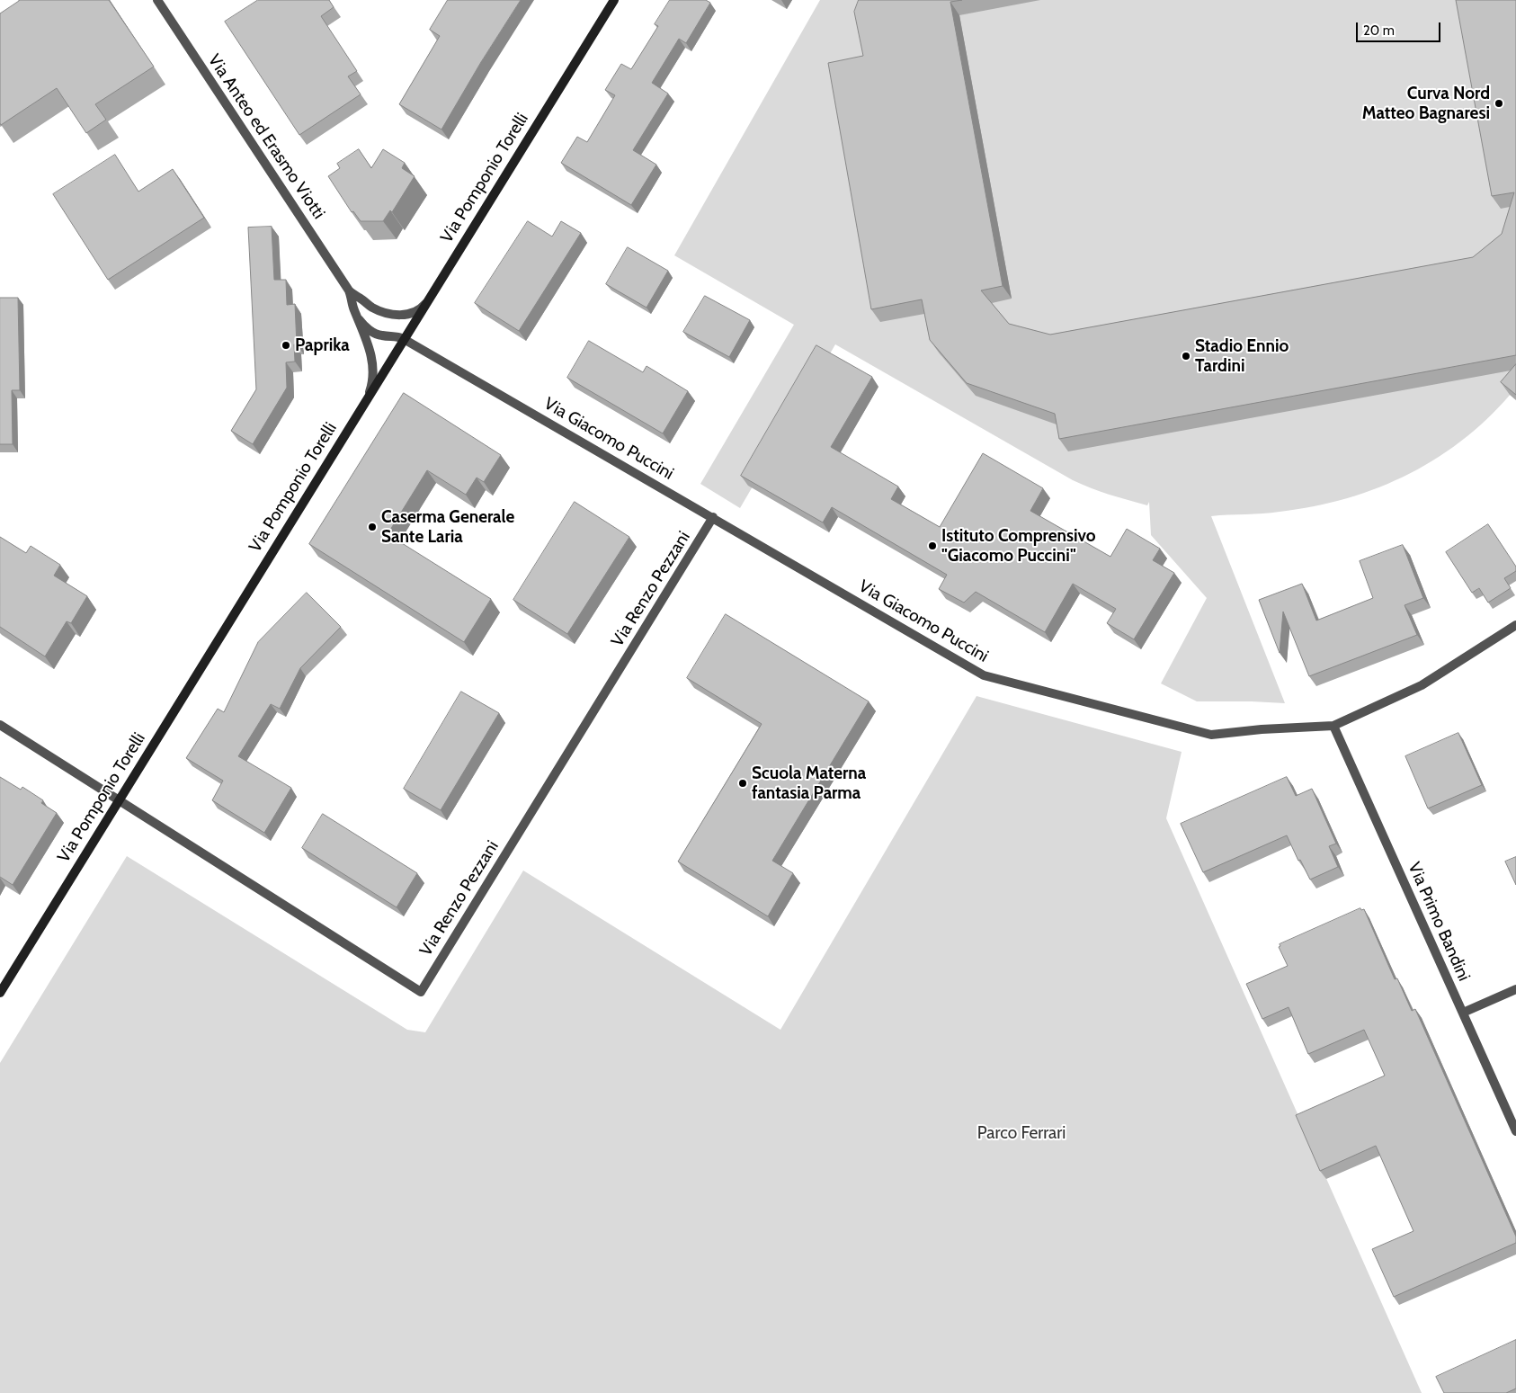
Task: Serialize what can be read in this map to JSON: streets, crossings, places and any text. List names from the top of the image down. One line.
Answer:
{"streets":{"main road":["Via Pomponio Torelli"],"street":["Via Anteo ed Erasmo Viotti","Via Giacomo Puccini","Via Renzo Pezzani","Via Primo Bandini"]},"crossings":[["Via Anteo ed Erasmo Viotti","Via Pomponio Torelli"],["Via Anteo ed Erasmo Viotti","Via Giacomo Puccini"],["Via Pomponio Torelli","Via Giacomo Puccini"],["Via Pomponio Torelli","Via Renzo Pezzani"],["Via Giacomo Puccini","Via Renzo Pezzani"],["Via Giacomo Puccini","Via Primo Bandini"]],"parks":["Parco Ferrari"],"places":["Curva Nord Matteo Bagnaresi","Paprika","Stadio Ennio Tardini","Caserma Generale Sante Laria","Istituto Comprensivo \"Giacomo Puccini\"","Scuola Materna fantasia Parma"],"scale_bar":"20 m"}
